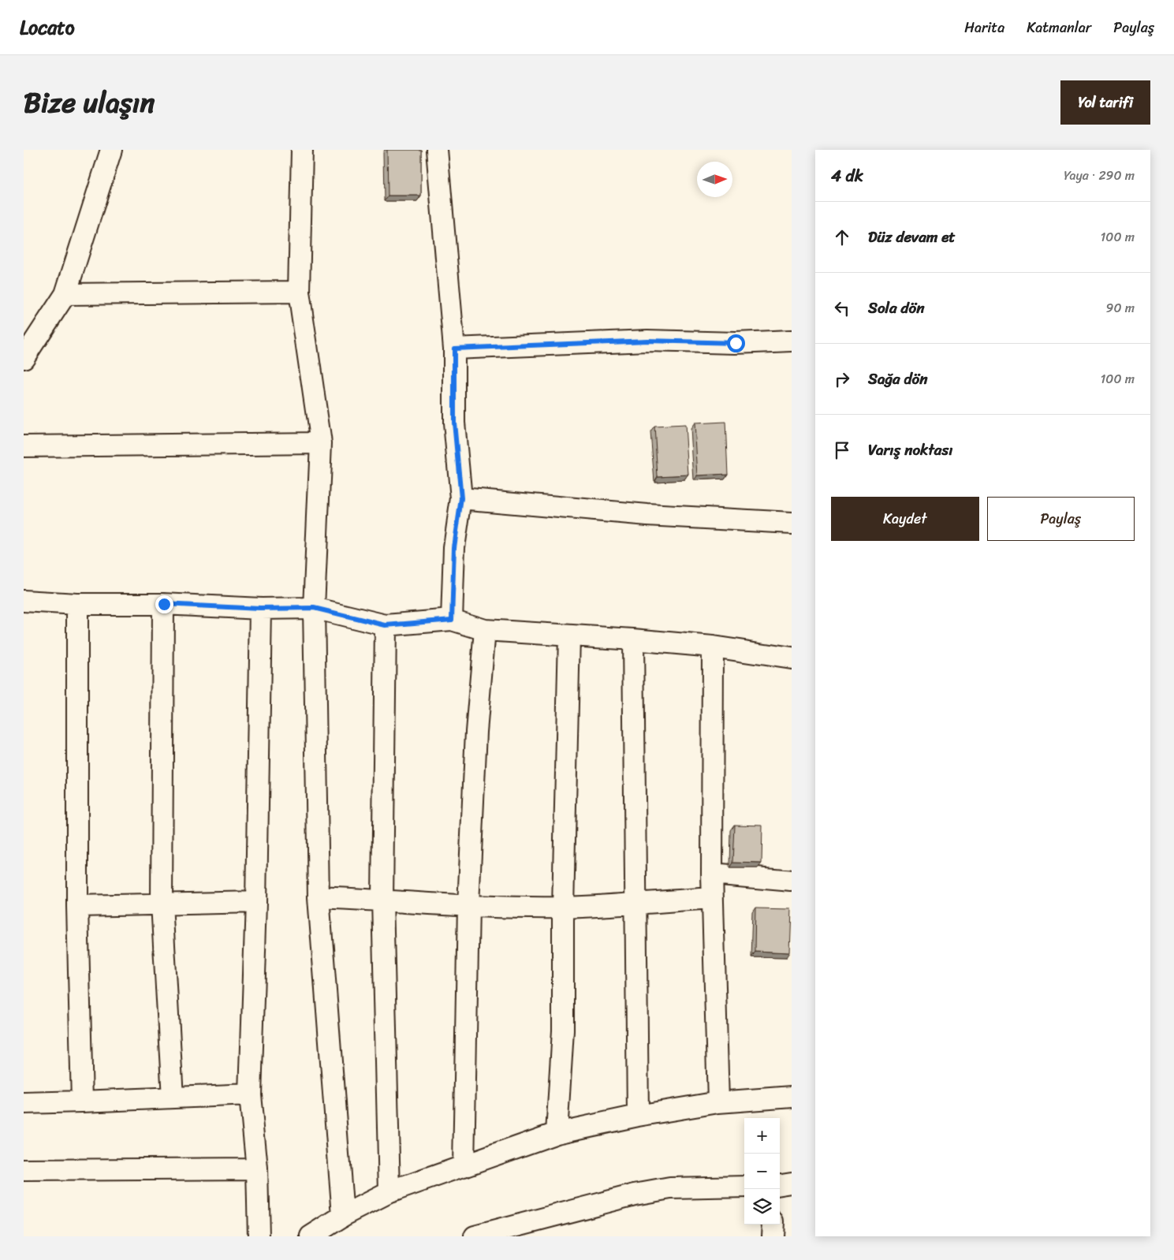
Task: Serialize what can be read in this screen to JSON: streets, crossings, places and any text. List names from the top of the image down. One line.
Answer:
{"north":"right","page":{"header":"Locato","nav":["Harita","Katmanlar","Paylaş"],"title":"Bize ulaşın","buttons":["Yol tarifi",["Kaydet","Paylaş"]],"heading":["4 dk","Yaya · 290 m"],"list":[["Düz devam et","100 m"],["Sola dön","90 m"],["Sağa dön","100 m"],"Varış noktası"],"map_buttons":["+","−"]}}
